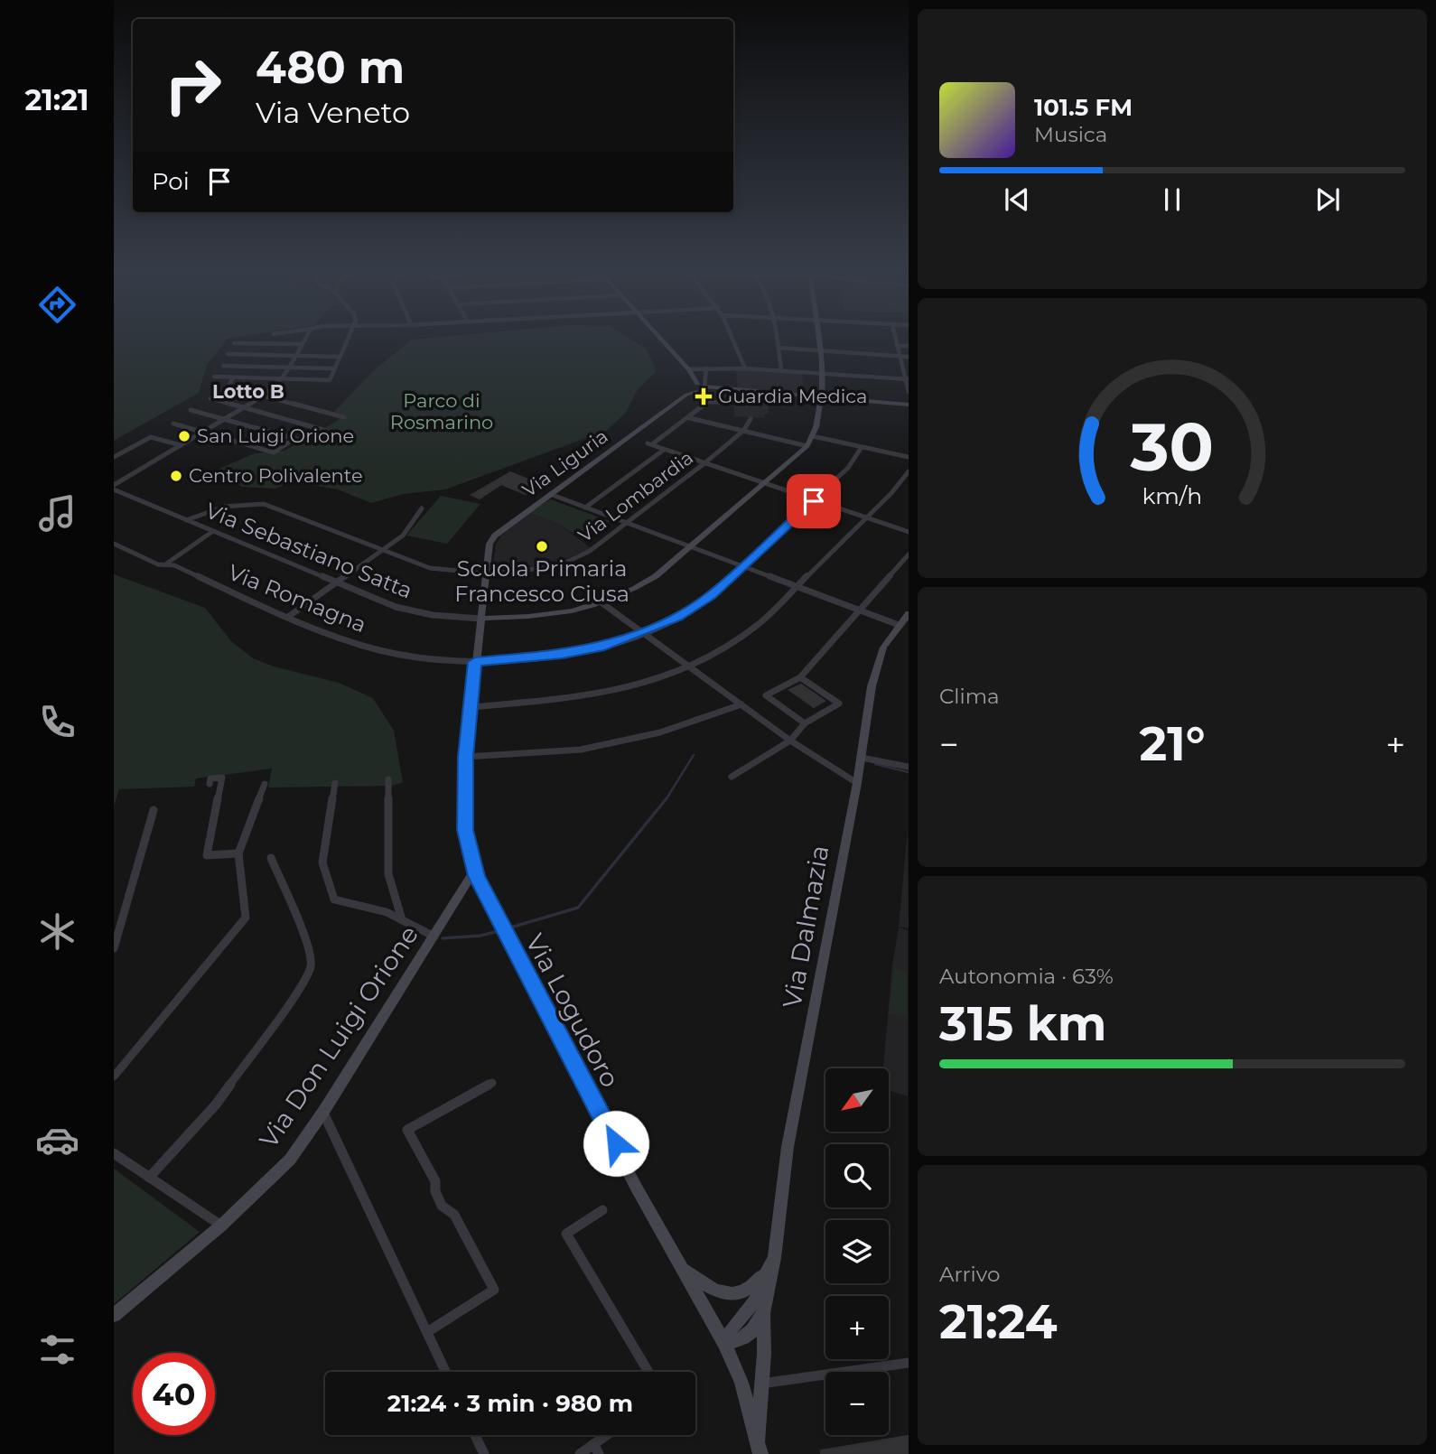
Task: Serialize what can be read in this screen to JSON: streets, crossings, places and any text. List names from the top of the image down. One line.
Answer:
{"streets":{"street":["Via Liguria","Via Lombardia","Via Sebastiano Satta","Via Romagna","Via Dalmazia","Via Logudoro","Via Don Luigi Orione"]},"crossings":[["Via Liguria","Via Lombardia"],["Via Liguria","Via Logudoro"],["Via Lombardia","Via Sebastiano Satta"],["Via Lombardia","Via Logudoro"],["Via Sebastiano Satta","Via Logudoro"],["Via Romagna","Via Logudoro"],["Via Dalmazia","Via Logudoro"],["Via Logudoro","Via Don Luigi Orione"]],"districts":["Lotto B"],"parks":["Parco di Rosmarino"],"places":{"health":["Guardia Medica"],"other":["San Luigi Orione","Centro Polivalente","Scuola Primaria Francesco Ciusa"]},"north":"bottom left","page":{"tabs":"21:21","turn":["480 m","Via Veneto"],"song":["101.5 FM","Musica"],"then":"Poi","tile":["Clima",["Autonomia · 63%","315 km"],["Arrivo","21:24"]],"heat":["−","21°","+"],"map_buttons":["+","−"],"limit":"40","trip":"21:24 · 3 min · 980 m","gauge":["30","km/h"]}}
